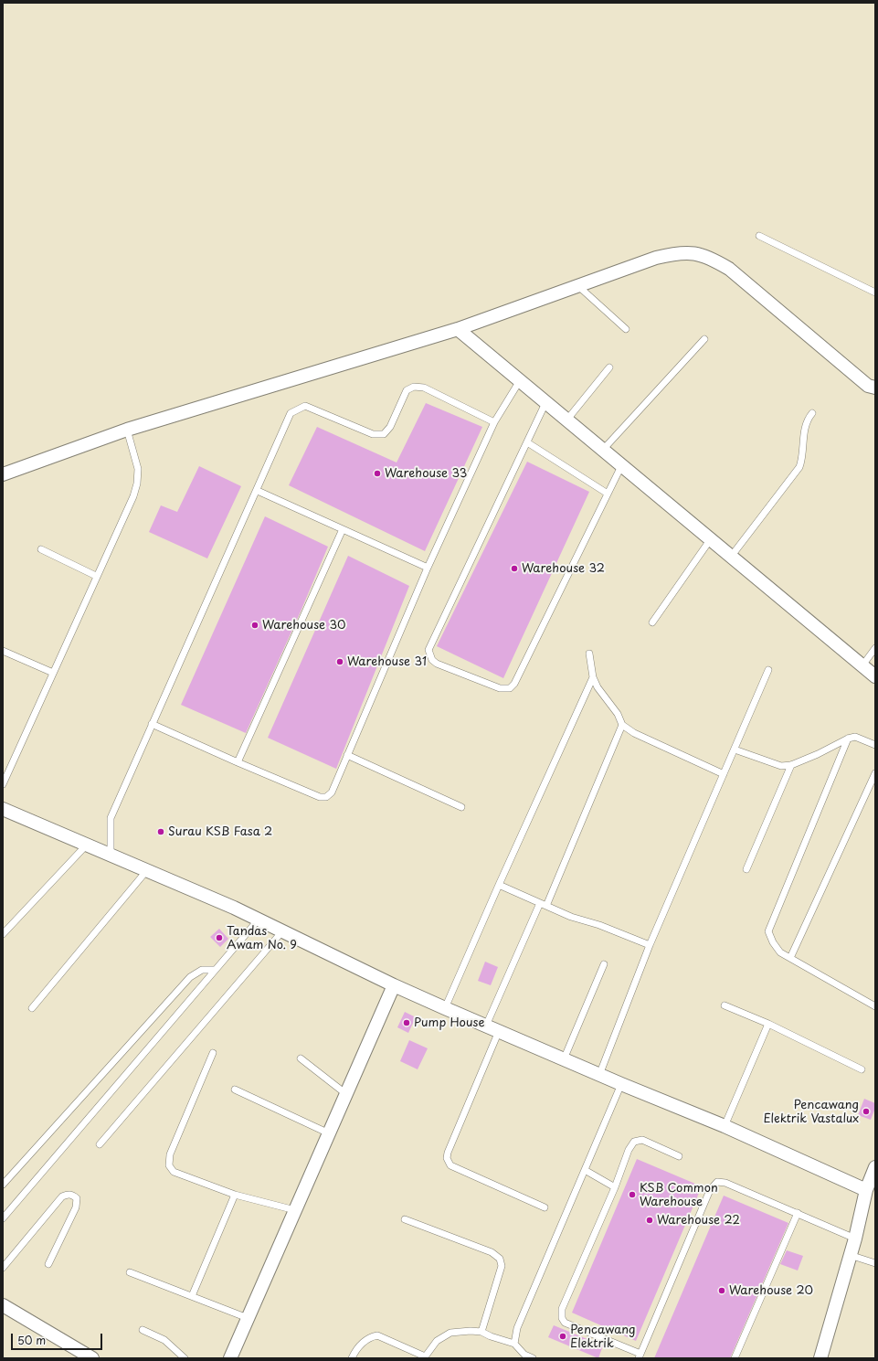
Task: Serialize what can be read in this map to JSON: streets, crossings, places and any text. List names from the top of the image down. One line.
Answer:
{"places":["Warehouse 33","Warehouse 32","Warehouse 30","Warehouse 31","Surau KSB Fasa 2","Tandas Awam No. 9","Pump House","Pencawang Elektrik Vastalux","KSB Common Warehouse","Warehouse 22","Warehouse 20","Pencawang Elektrik"],"scale_bar":"50 m"}
